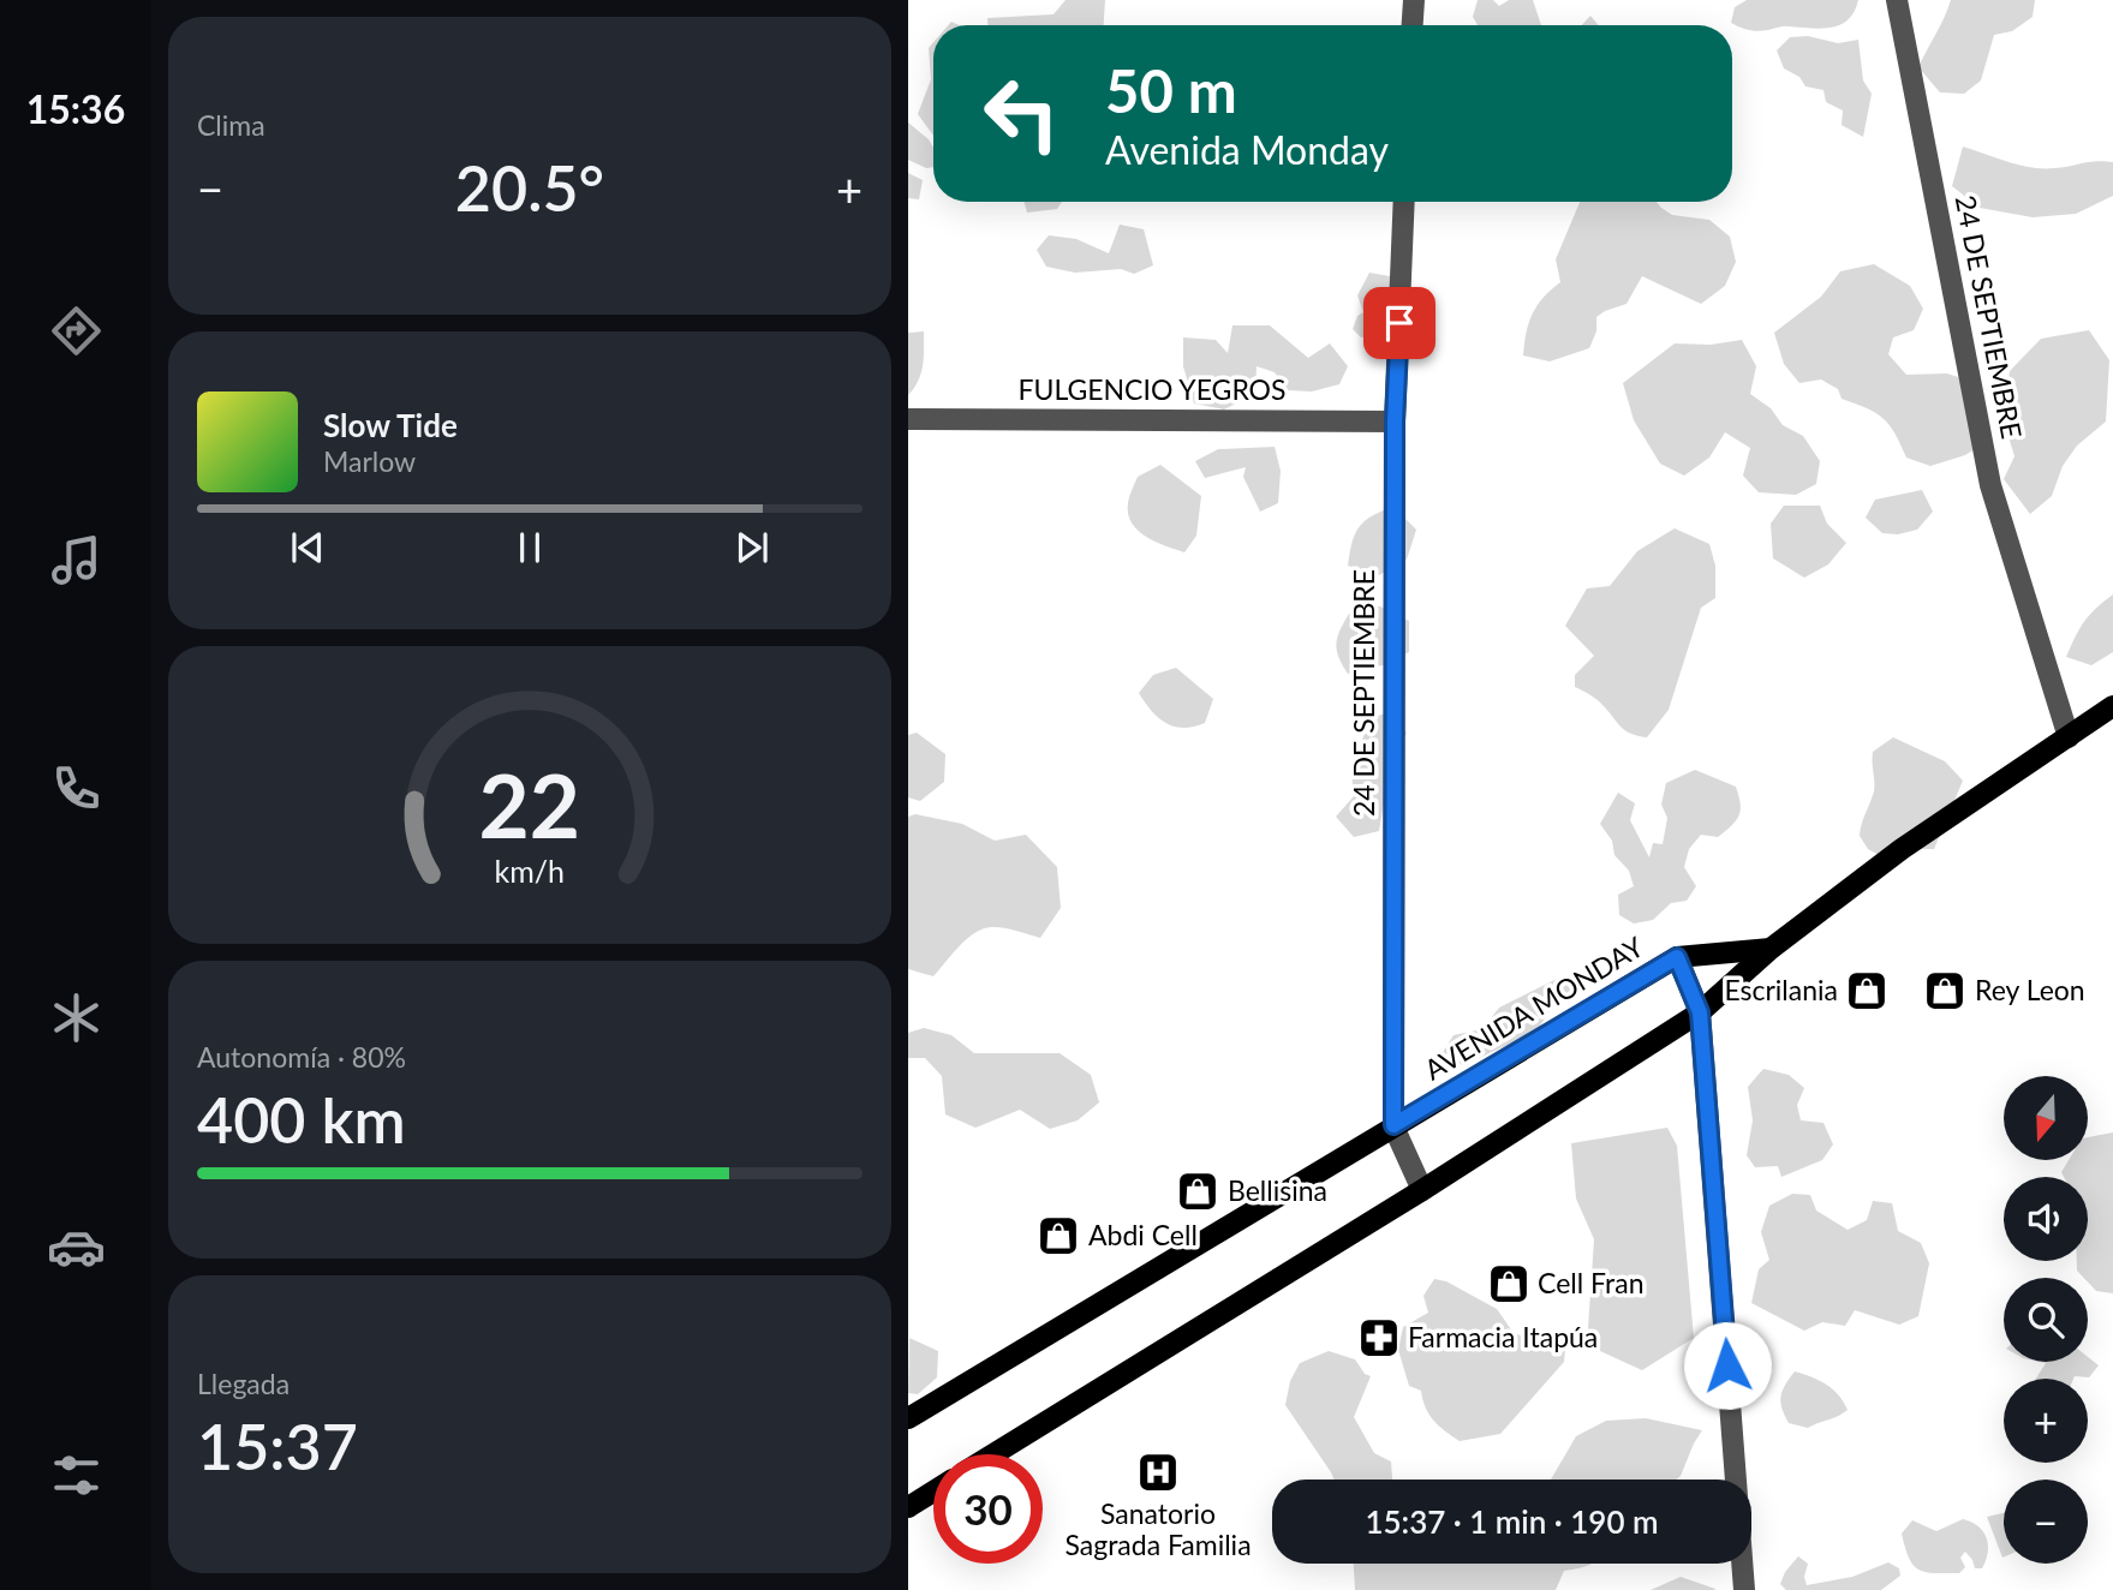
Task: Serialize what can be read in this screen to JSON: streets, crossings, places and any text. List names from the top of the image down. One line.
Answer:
{"streets":{"main road":["AVENIDA MONDAY"],"street":["24 DE SEPTIEMBRE","FULGENCIO YEGROS"]},"crossings":[["24 DE SEPTIEMBRE","FULGENCIO YEGROS"],["24 DE SEPTIEMBRE","AVENIDA MONDAY"]],"places":{"shop":["Escrilania","Rey Leon","Bellisina","Abdi Cell","Cell Fran"],"pharmacy":["Farmacia Itapúa"],"hospital":["Sanatorio Sagrada Familia"]},"north":"bottom","page":{"tabs":"15:36","tile":["Clima",["Autonomía · 80%","400 km"],["Llegada","15:37"]],"turn":["50 m","Avenida Monday"],"heat":["−","20.5°","+"],"song":["Slow Tide","Marlow"],"map_buttons":["+","−"],"limit":"30","trip":"15:37 · 1 min · 190 m","gauge":["22","km/h"]}}
